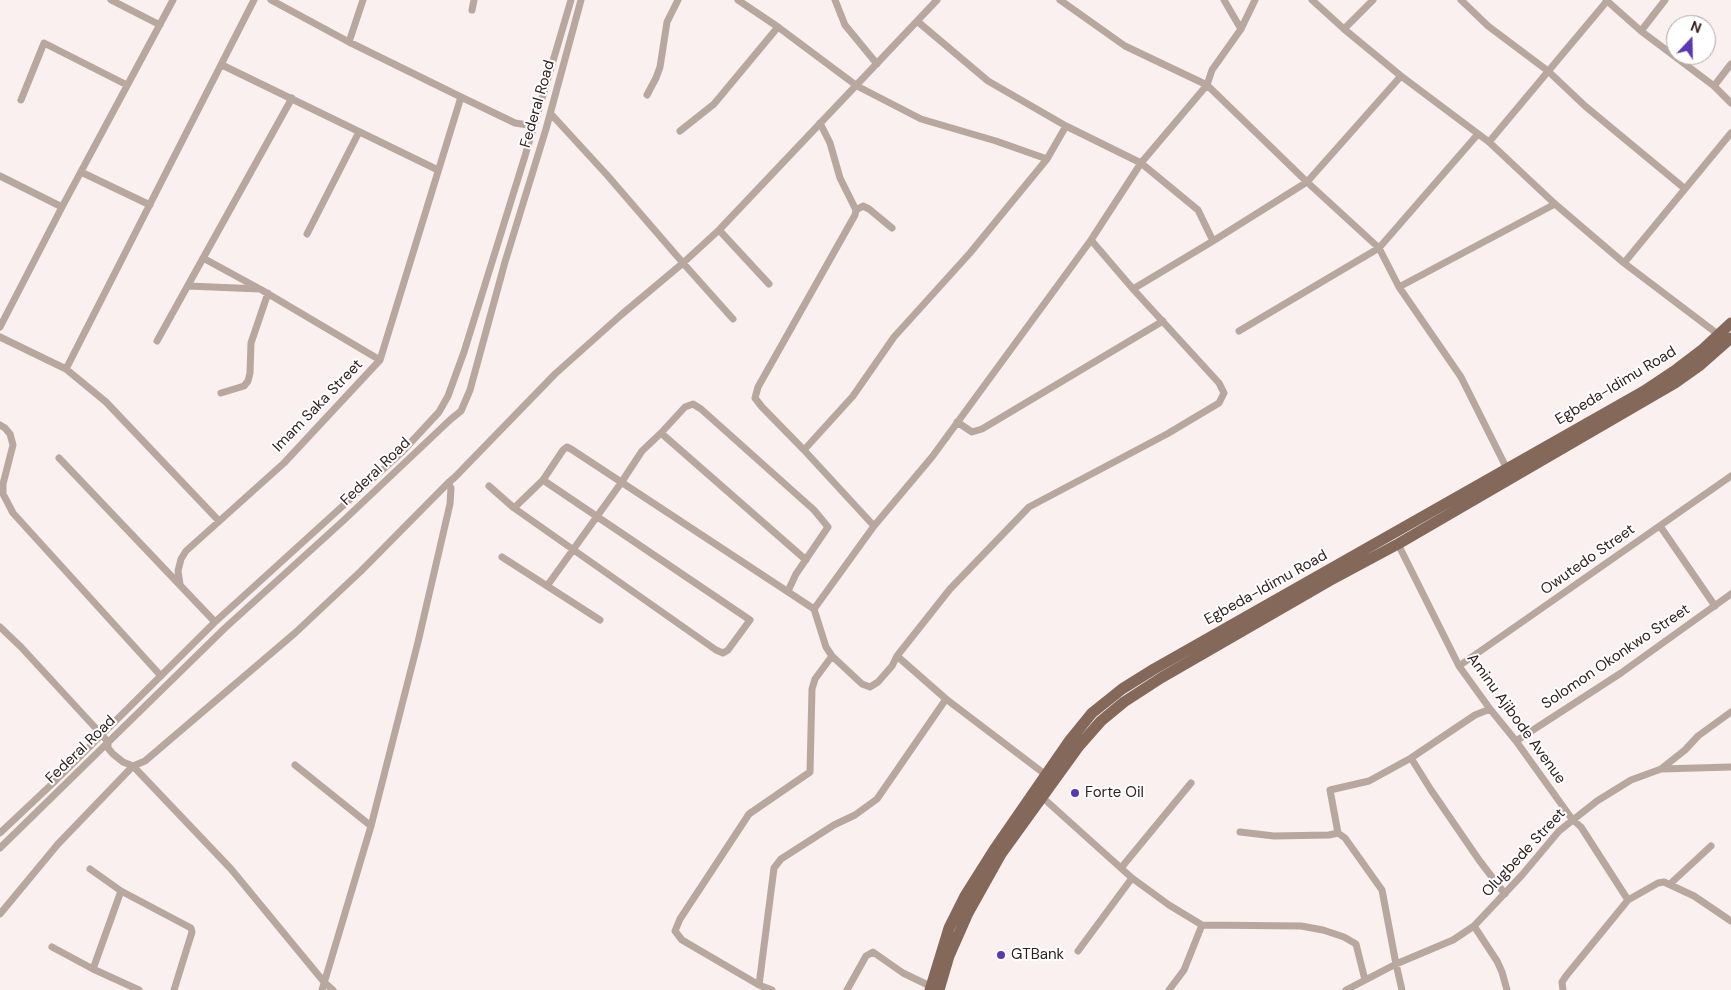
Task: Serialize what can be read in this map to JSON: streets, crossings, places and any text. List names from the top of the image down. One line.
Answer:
{"streets":{"main road":["Egbeda-Idimu Road"],"street":["Federal Road","Imam Saka Street","Owutedo Street","Solomon Okonkwo Street","Aminu Ajibode Avenue","Olugbede Street"]},"crossings":[["Egbeda-Idimu Road","Aminu Ajibode Avenue"],["Owutedo Street","Aminu Ajibode Avenue"],["Solomon Okonkwo Street","Aminu Ajibode Avenue"],["Aminu Ajibode Avenue","Olugbede Street"]],"places":["Forte Oil","GTBank"],"north":"top"}
